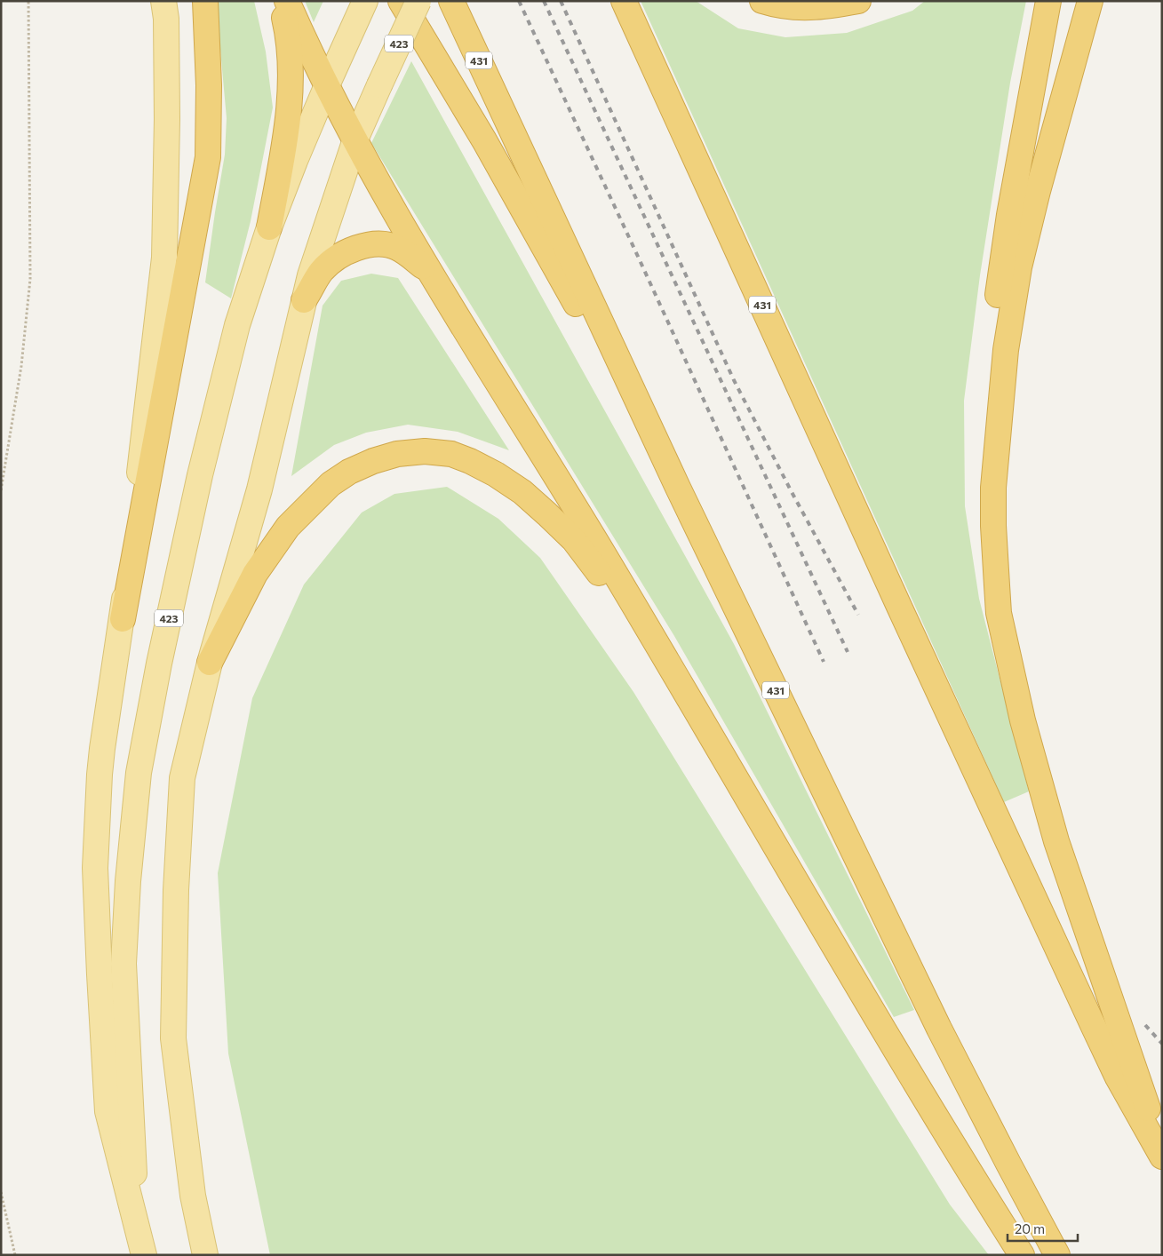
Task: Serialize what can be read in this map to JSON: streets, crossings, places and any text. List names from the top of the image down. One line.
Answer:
{"streets":{"highway":["431"],"main road":["423"]},"scale_bar":"20 m"}
